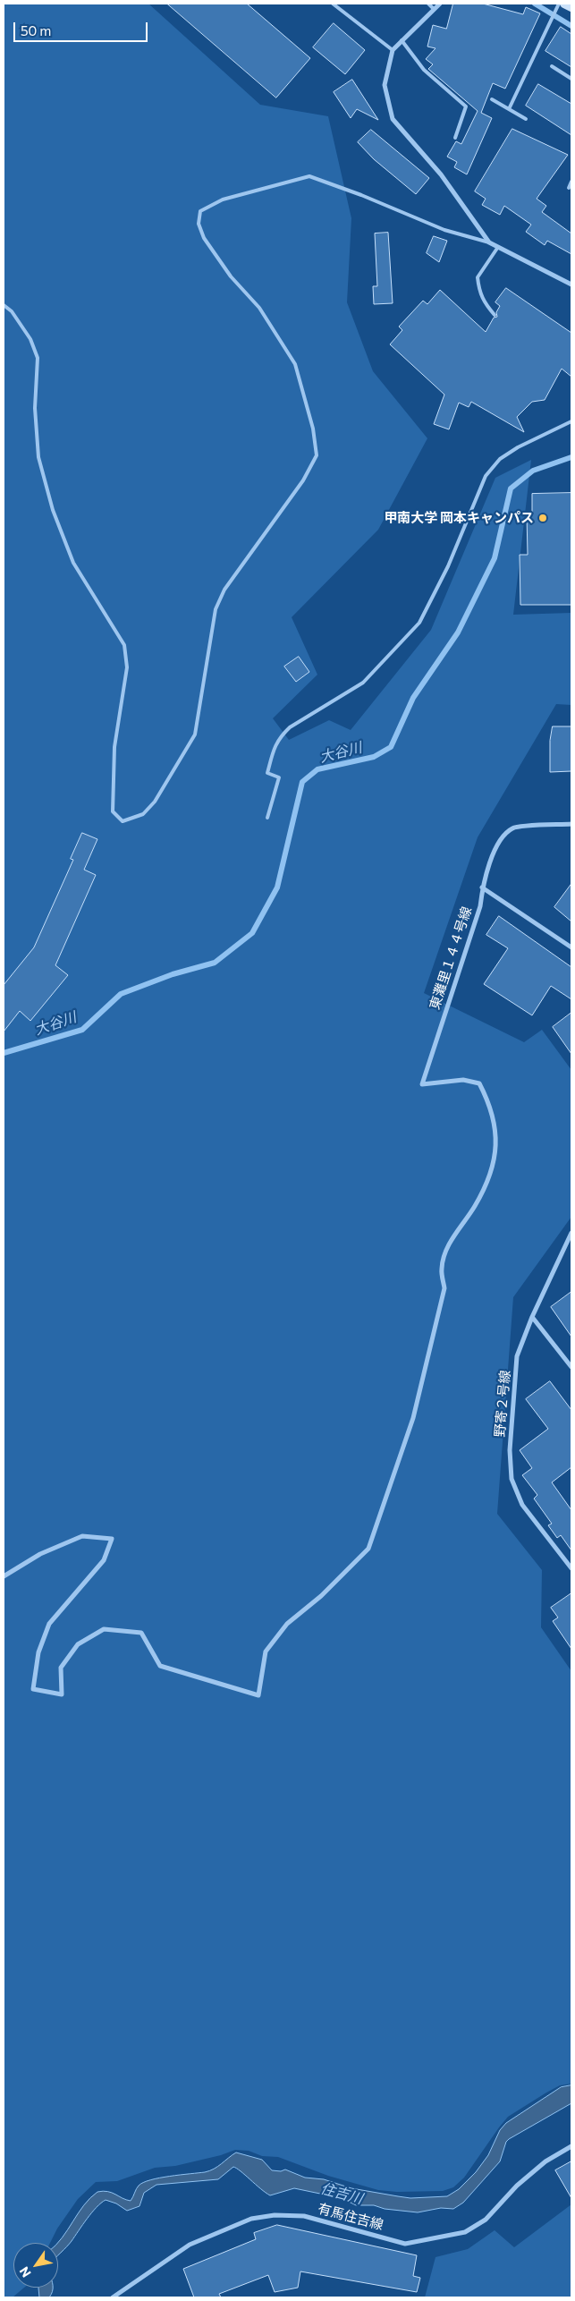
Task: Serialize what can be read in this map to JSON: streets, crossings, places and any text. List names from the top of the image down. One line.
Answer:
{"streets":{"street":["東灘里１４４号線","野寄２号線","有馬住吉線"]},"water":["大谷川","住吉川"],"places":["甲南大学 岡本キャンパス"],"scale_bar":"50 m","north":"bottom left"}
